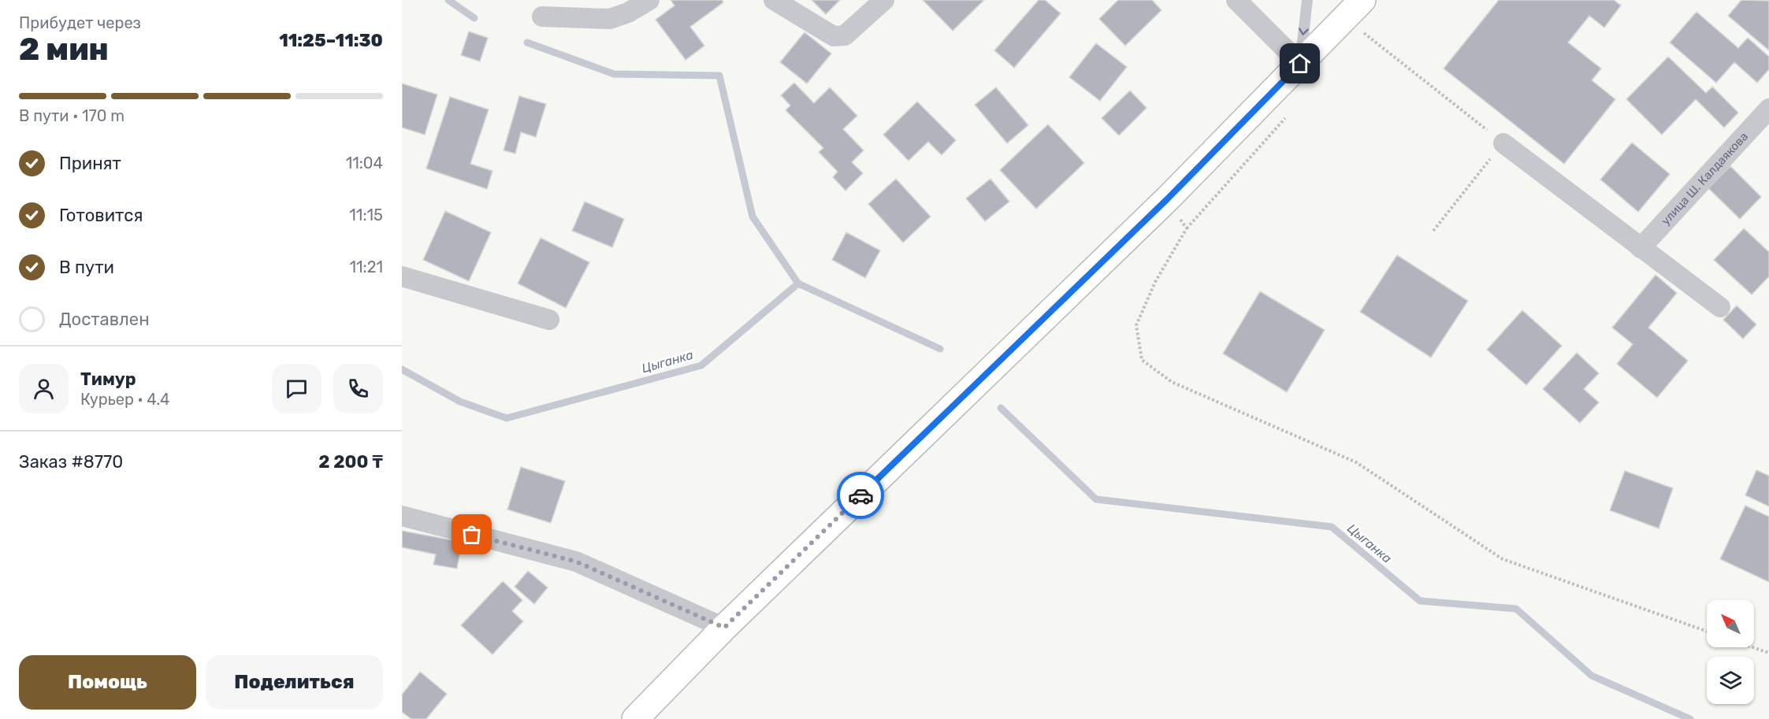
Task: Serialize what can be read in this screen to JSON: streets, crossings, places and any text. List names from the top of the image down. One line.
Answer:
{"streets":{"street":["улица Ш. Калдаякова"]},"water":["Цыганка"],"north":"top left","page":{"heading":["2 мин","Прибудет через","11:25–11:30"],"panel":["Тимур","Курьер · 4.4","Заказ #8770","2 200 ₸"],"bar":"В пути · 170 m","list":[["Принят","11:04"],["Готовится","11:15"],["В пути","11:21"],"Доставлен"],"buttons":["Помощь","Поделиться"]}}
